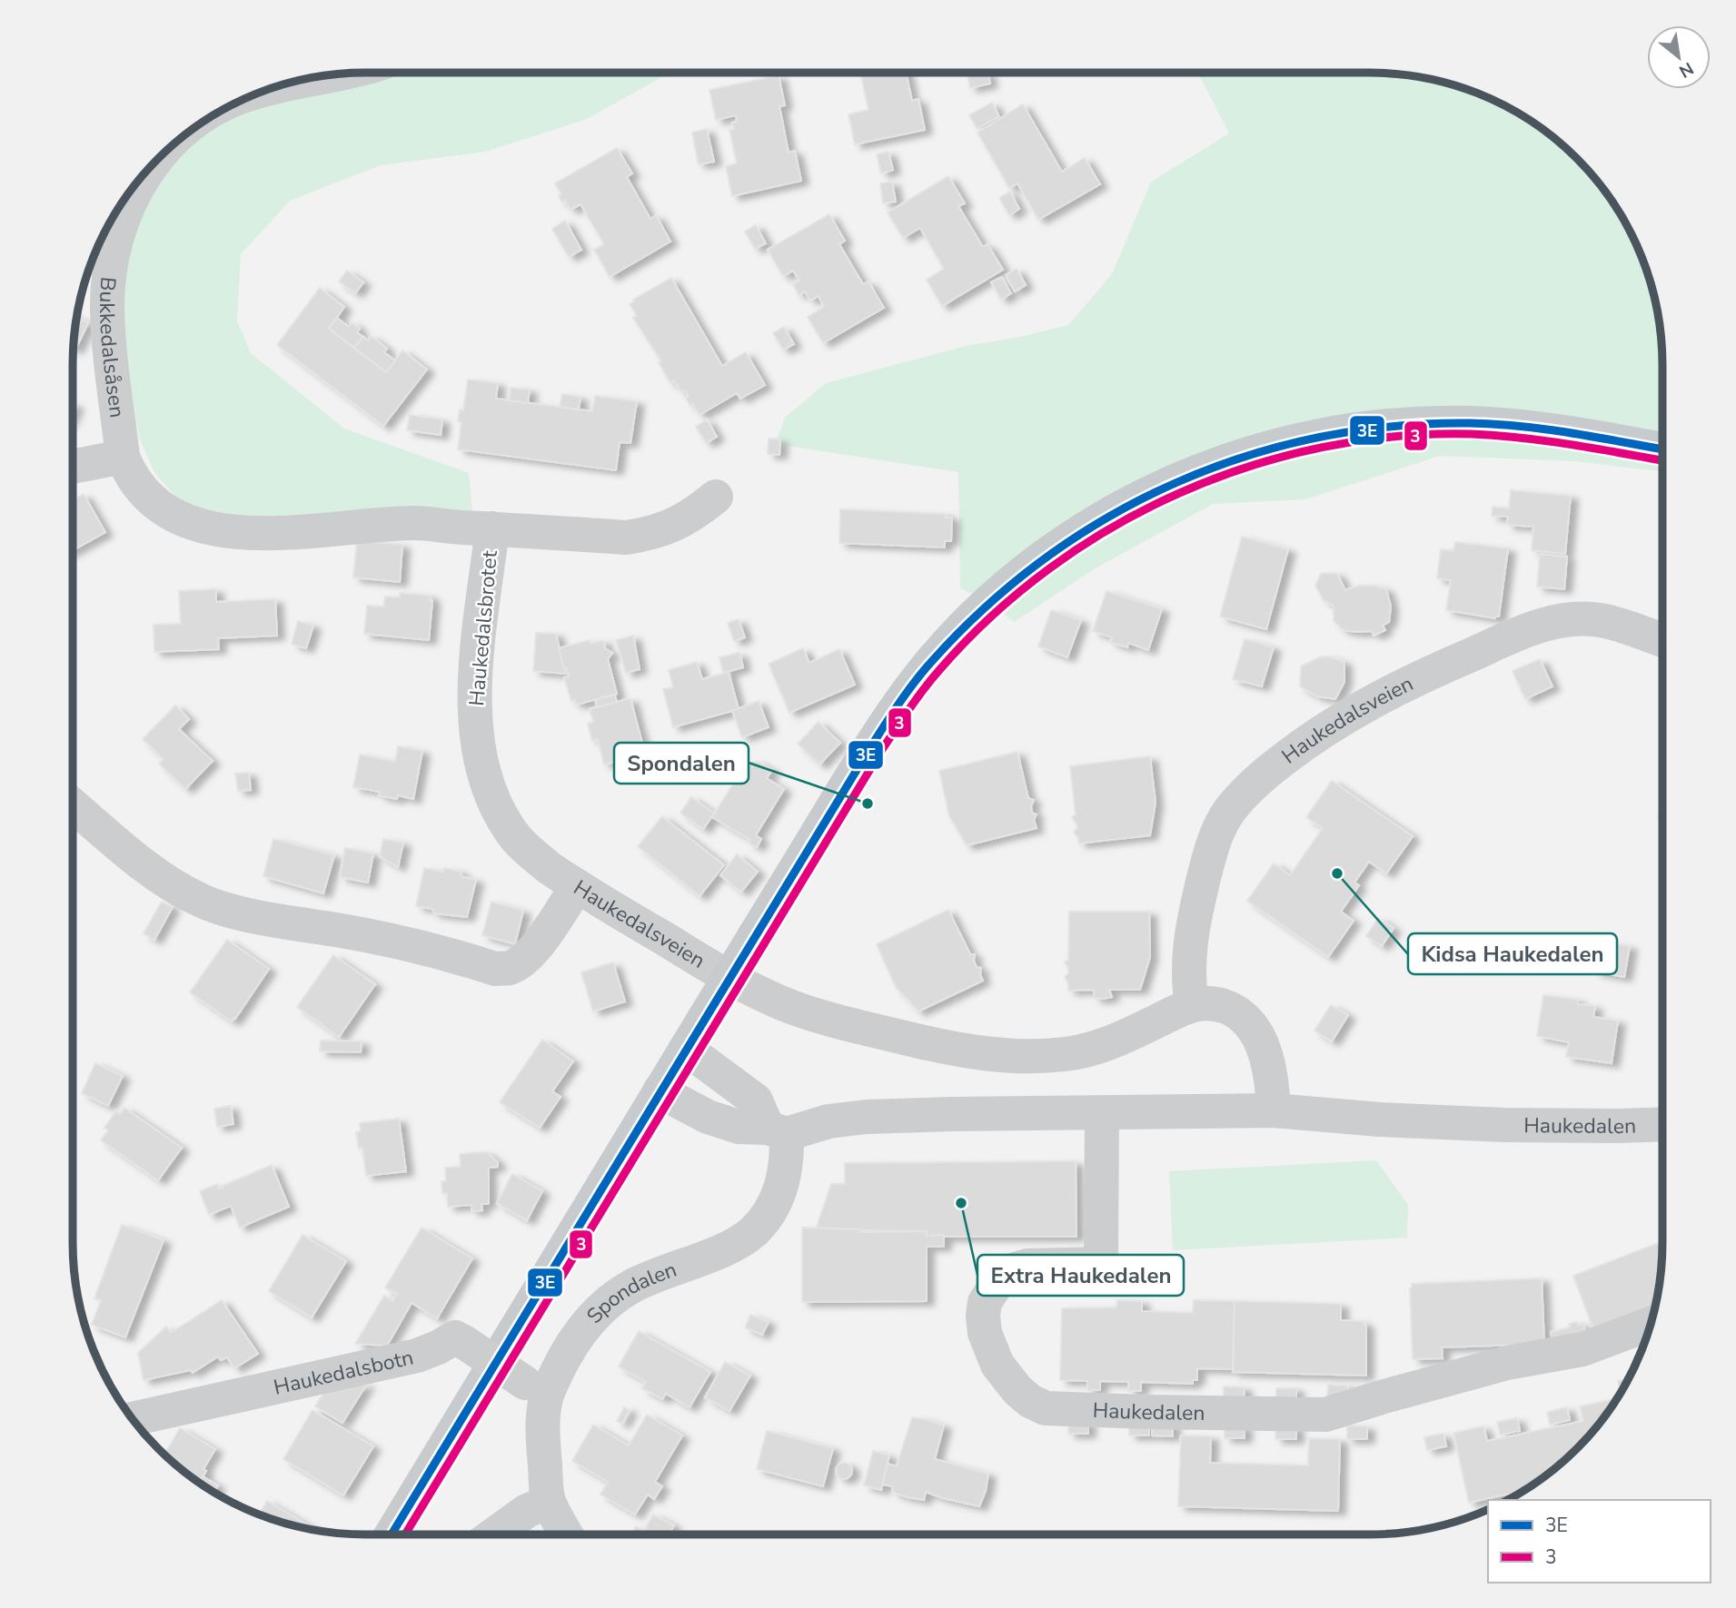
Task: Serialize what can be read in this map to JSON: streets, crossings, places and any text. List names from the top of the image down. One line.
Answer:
{"streets":{"street":["Bukkedalsåsen","Haukedalsbrotet","Haukedalsveien","Haukedalen","Spondalen","Haukedalsbotn"]},"crossings":[["Bukkedalsåsen","Haukedalsbrotet"],["Haukedalsbrotet","Haukedalsveien"],["Haukedalsveien","Haukedalen"],["Haukedalen","Spondalen"],["Spondalen","Haukedalsbotn"]],"places":["Spondalen","Kidsa Haukedalen","Extra Haukedalen"],"lines":["transit line 3E","transit line 3"],"legend":["3E","3"],"north":"bottom right"}
